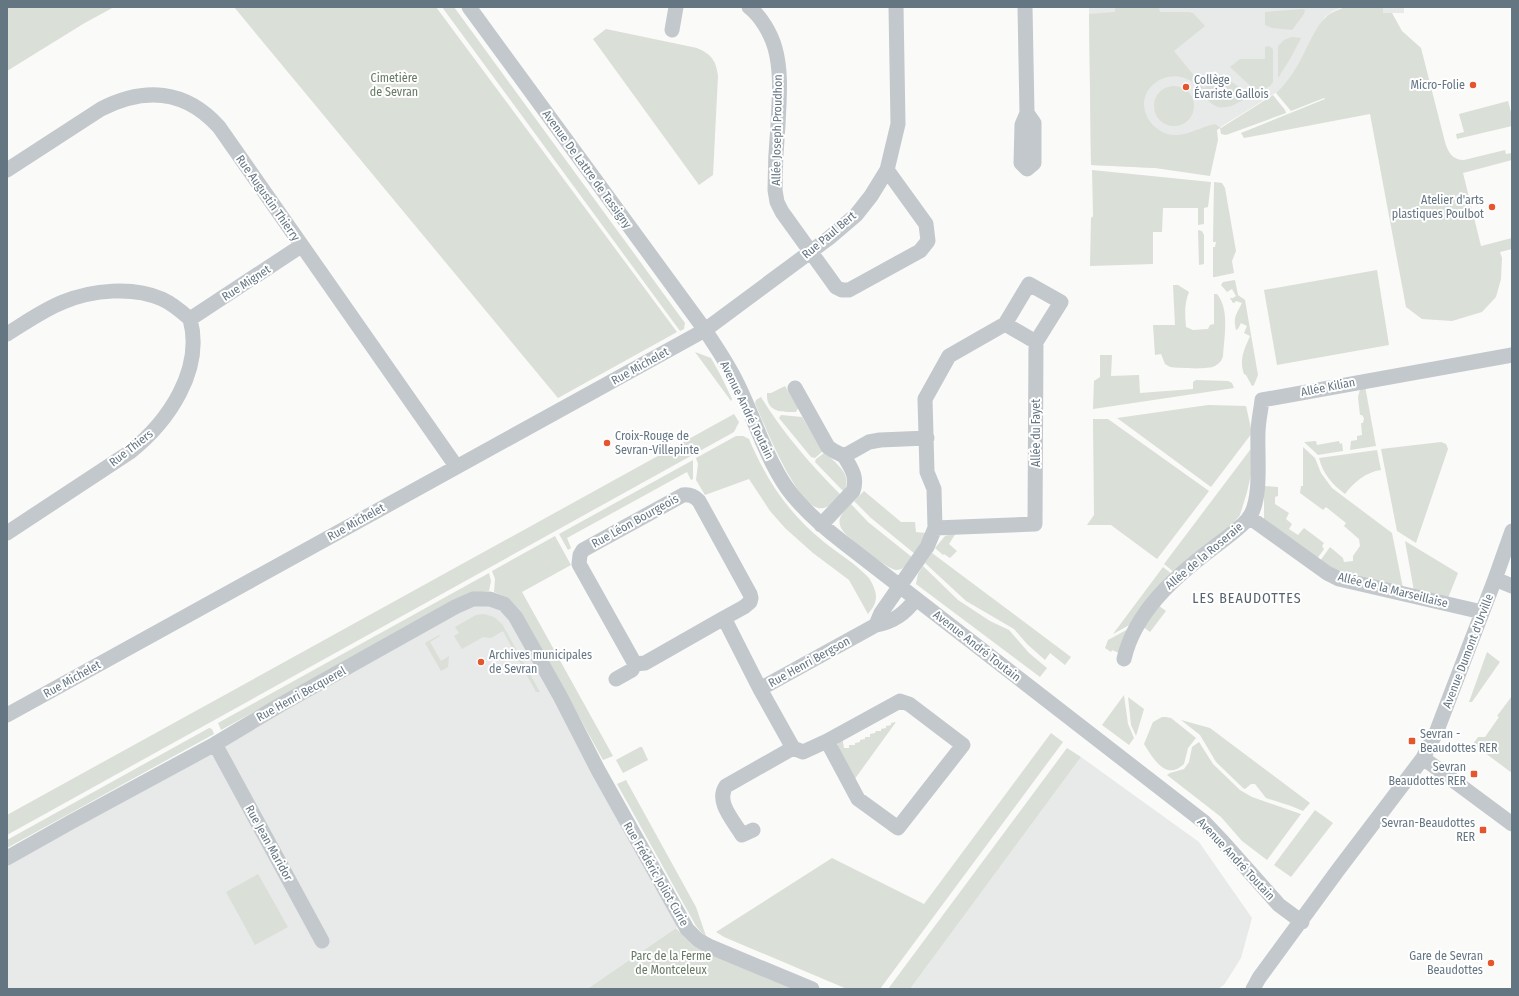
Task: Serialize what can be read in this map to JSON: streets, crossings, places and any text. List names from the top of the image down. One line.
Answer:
{"streets":{"street":["Allée Joseph Proudhon","Avenue De Lattre de Tassigny","Rue Augustin Thierry","Rue Paul Bert","Rue Mignet","Rue Michelet","Allée Kilian","Avenue André Toutain","Allée du Fayet","Rue Thiers","Rue Léon Bourgeois","Allée de la Roseraie","Allée de la Marseillaise","Avenue Dumont d'Urville","Rue Henri Bergson","Rue Henri Becquerel","Rue Jean Maridor","Rue Frédéric Joliot Curie"]},"crossings":[["Allée Joseph Proudhon","Rue Paul Bert"],["Avenue De Lattre de Tassigny","Rue Paul Bert"],["Avenue De Lattre de Tassigny","Rue Michelet"],["Avenue De Lattre de Tassigny","Avenue André Toutain"],["Rue Augustin Thierry","Rue Mignet"],["Rue Augustin Thierry","Rue Michelet"],["Rue Paul Bert","Rue Michelet"],["Rue Paul Bert","Avenue André Toutain"],["Rue Mignet","Rue Thiers"],["Rue Michelet","Avenue André Toutain"],["Allée Kilian","Allée de la Roseraie"],["Allée Kilian","Allée de la Marseillaise"],["Avenue André Toutain","Avenue Dumont d'Urville"],["Avenue André Toutain","Rue Henri Bergson"],["Allée de la Roseraie","Allée de la Marseillaise"],["Allée de la Marseillaise","Avenue Dumont d'Urville"],["Rue Henri Becquerel","Rue Jean Maridor"],["Rue Henri Becquerel","Rue Frédéric Joliot Curie"]],"districts":["LES BEAUDOTTES"],"parks":["Cimetière de Sevran","Parc de la Ferme de Montceleux"],"places":{"other":["Micro-Folie","Collège Évariste Gallois","Atelier d'arts plastiques Poulbot","Croix-Rouge de Sevran-Villepinte","Archives municipales de Sevran","Gare de Sevran Beaudottes"],"transit":["Sevran - Beaudottes RER","Sevran Beaudottes RER","Sevran-Beaudottes RER"]}}
